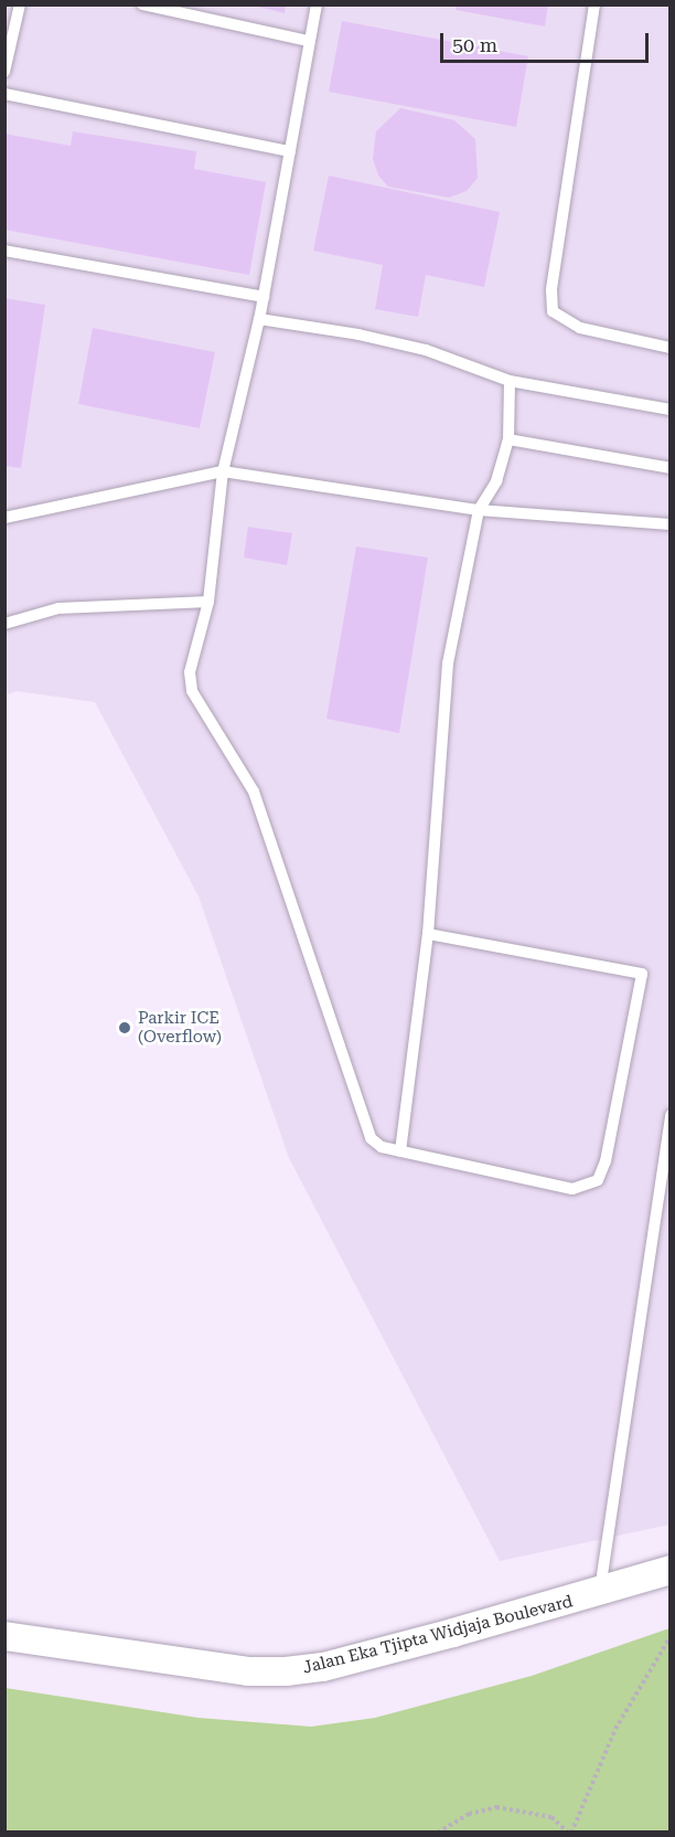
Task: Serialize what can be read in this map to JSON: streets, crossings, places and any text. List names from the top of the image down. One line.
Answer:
{"streets":{"street":["Jalan Eka Tjipta Widjaja Boulevard"]},"places":["Parkir ICE (Overflow)"],"scale_bar":"50 m"}
